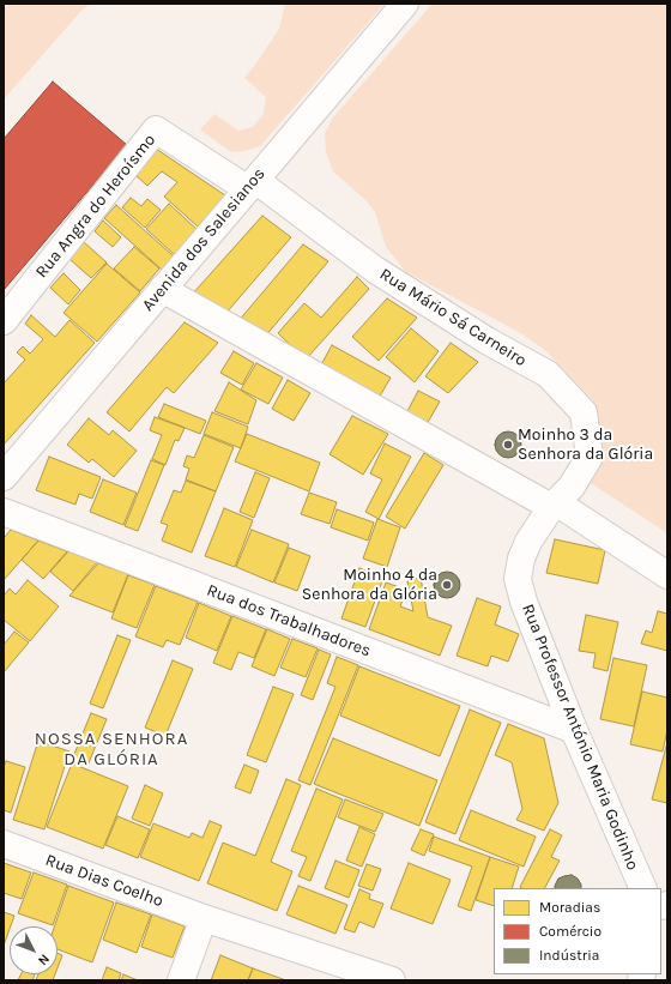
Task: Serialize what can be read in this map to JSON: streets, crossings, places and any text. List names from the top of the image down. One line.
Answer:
{"streets":{"street":["Rua Angra do Heroísmo","Avenida dos Salesianos","Rua Mário Sá Carneiro","Rua dos Trabalhadores","Rua Professor António Maria Godinho","Rua Dias Coelho"]},"crossings":[["Rua Angra do Heroísmo","Avenida dos Salesianos"],["Rua Angra do Heroísmo","Rua Mário Sá Carneiro"],["Avenida dos Salesianos","Rua Mário Sá Carneiro"],["Rua Mário Sá Carneiro","Rua Professor António Maria Godinho"],["Rua dos Trabalhadores","Rua Professor António Maria Godinho"]],"districts":["NOSSA SENHORA DA GLÓRIA"],"places":["Moinho 3 da Senhora da Glória","Moinho 4 da Senhora da Glória"],"legend":["Moradias","Comércio","Indústria"],"north":"bottom right"}
